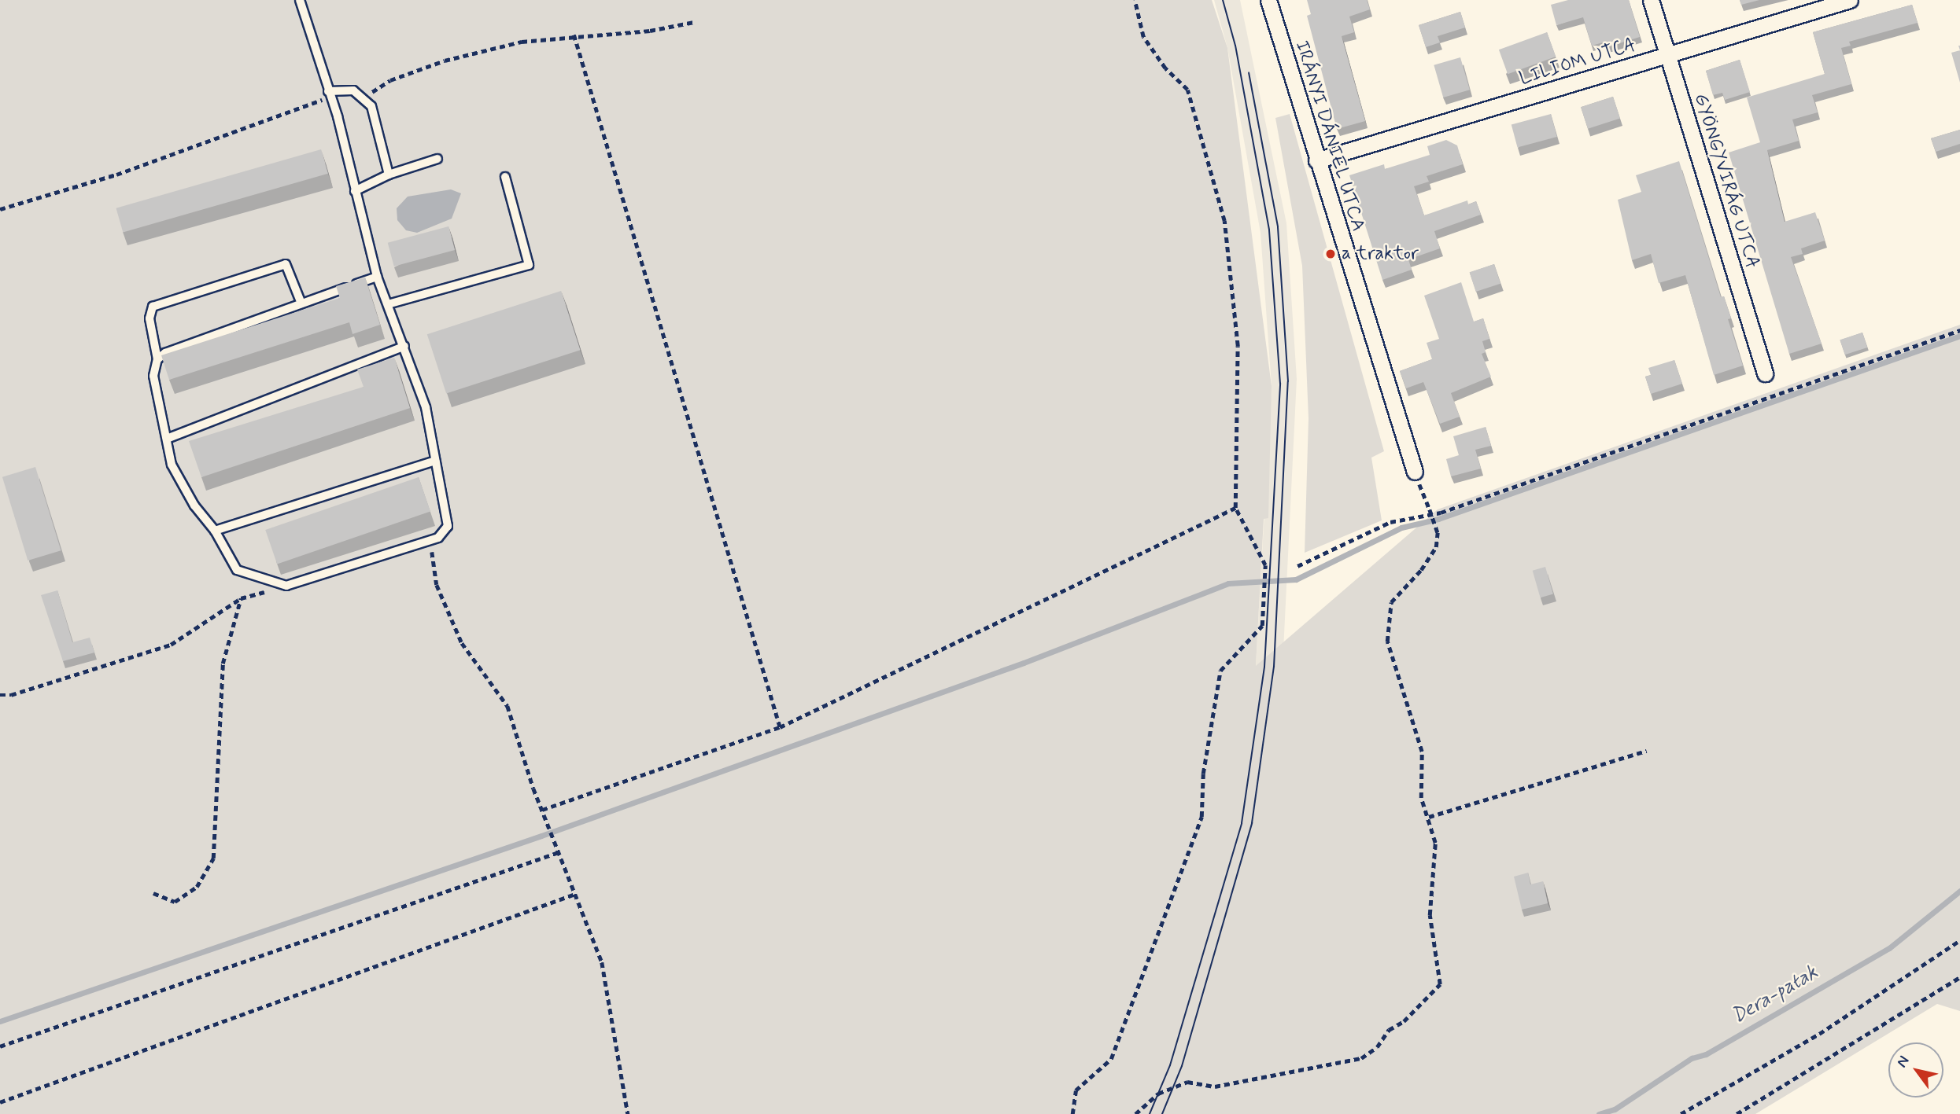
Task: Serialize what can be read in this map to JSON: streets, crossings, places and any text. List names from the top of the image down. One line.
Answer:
{"streets":{"street":["LILIOM UTCA","IRÁNYI DÁNIEL UTCA","GYÖNGYVIRÁG UTCA"]},"crossings":[["LILIOM UTCA","IRÁNYI DÁNIEL UTCA"],["LILIOM UTCA","GYÖNGYVIRÁG UTCA"]],"water":["Dera-patak"],"places":["a traktor"],"north":"top left"}
